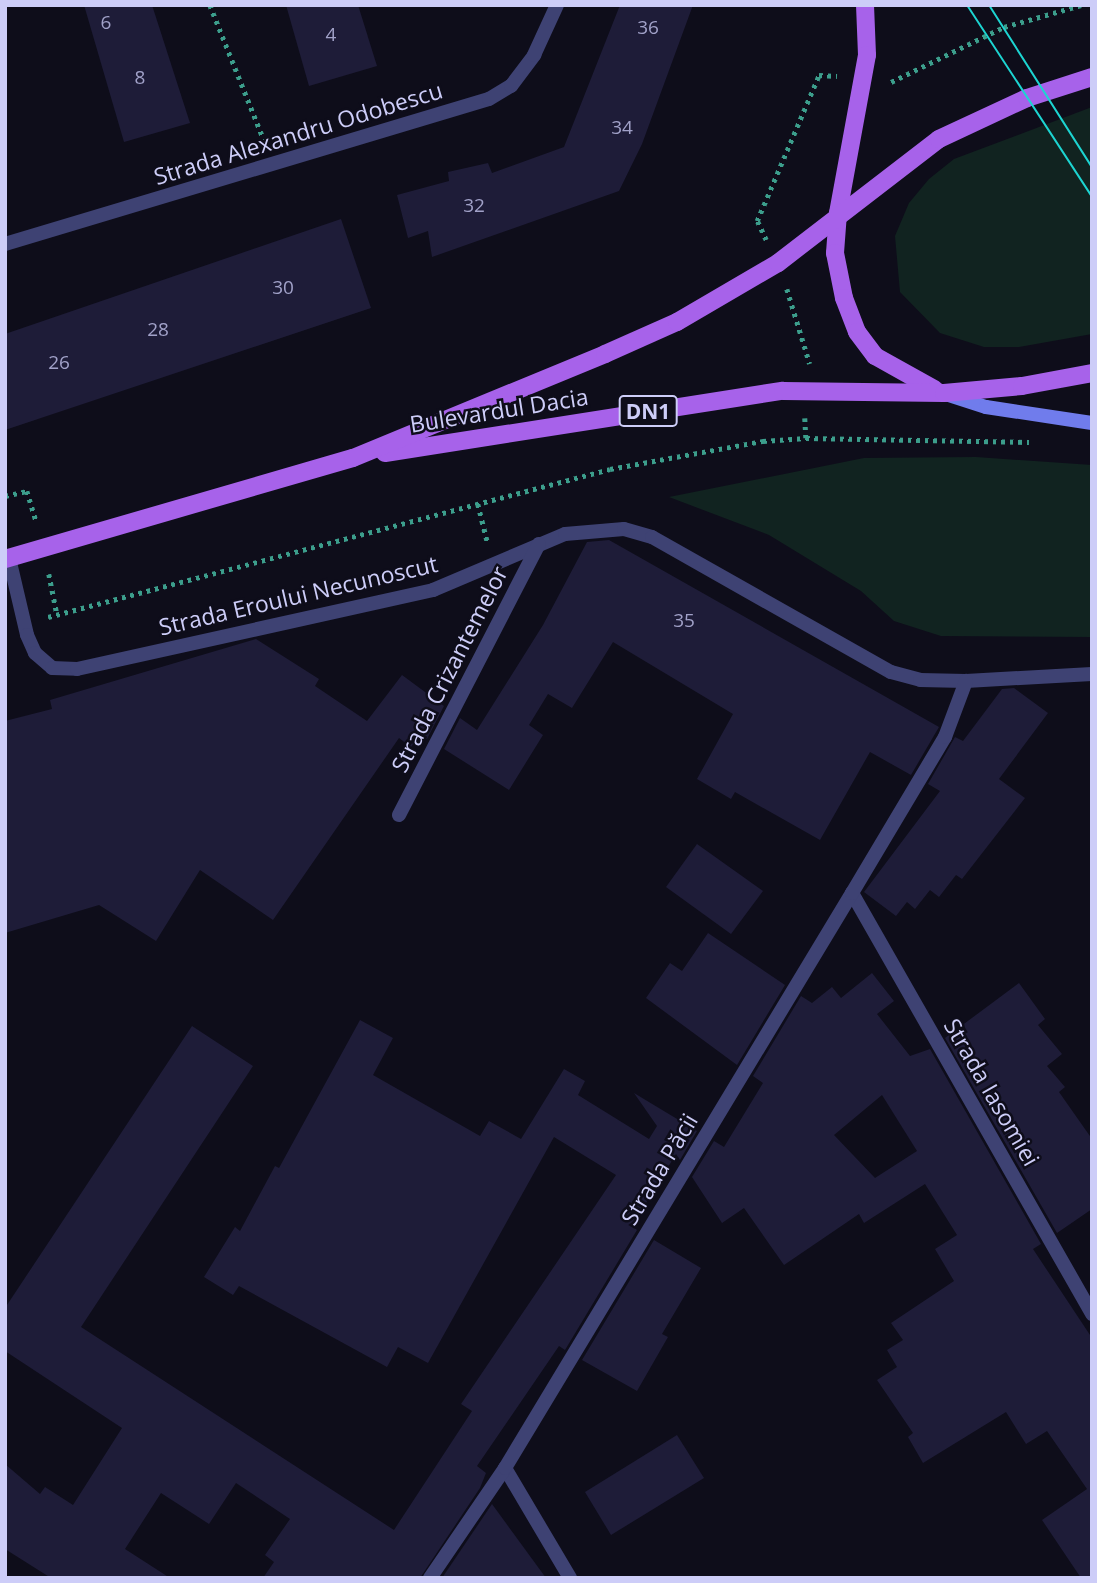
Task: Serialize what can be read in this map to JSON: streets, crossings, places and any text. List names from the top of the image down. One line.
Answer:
{"streets":{"main road":["Bulevardul Dacia","DN1"],"street":["Strada Alexandru Odobescu","Strada Eroului Necunoscut","Strada Crizantemelor","Strada Iasomiei","Strada Păcii"]},"crossings":[["Bulevardul Dacia","Strada Eroului Necunoscut"],["Strada Eroului Necunoscut","Strada Crizantemelor"],["Strada Eroului Necunoscut","Strada Păcii"],["Strada Iasomiei","Strada Păcii"]],"house_numbers":["6","36","4","8","34","32","30","28","26","35"]}
